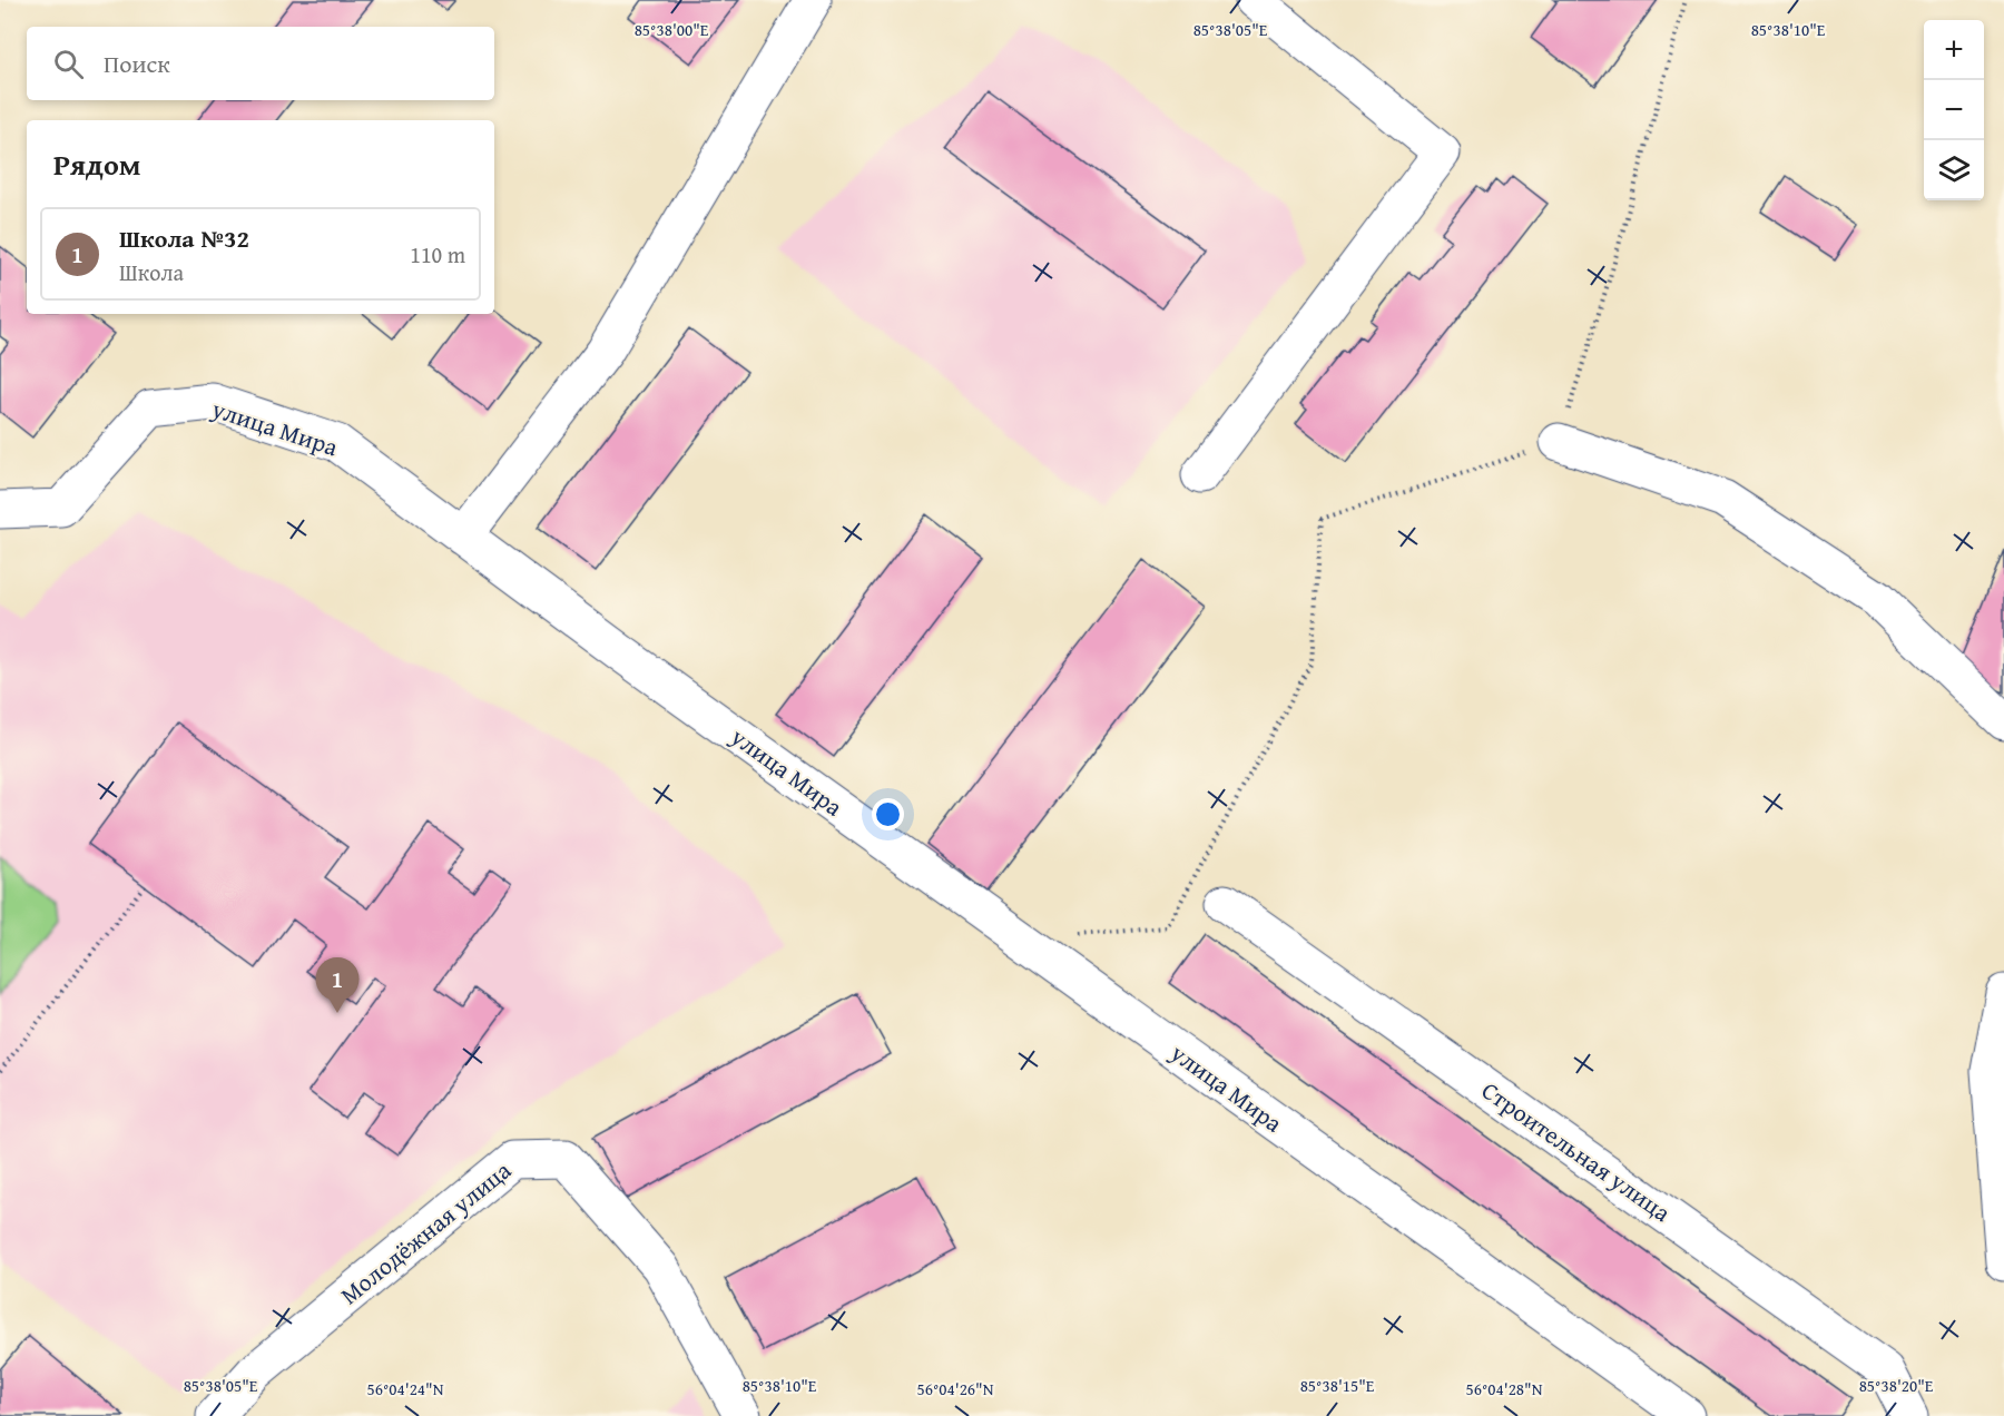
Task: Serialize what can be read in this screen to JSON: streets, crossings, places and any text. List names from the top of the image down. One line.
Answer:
{"streets":{"street":["улица Мира","Строительная улица","Молодёжная улица"]},"page":{"map_buttons":["+","−"],"search":"Поиск","heading":"Рядом","list":[{"mark":"1","name":"Школа №32","note":"Школа","value":"110 m"}],"pins":"1"},"coordinates":["85°38'00\"E","85°38'05\"E","85°38'10\"E","85°38'15\"E","85°38'20\"E","56°04'24\"N","56°04'26\"N","56°04'28\"N"]}
